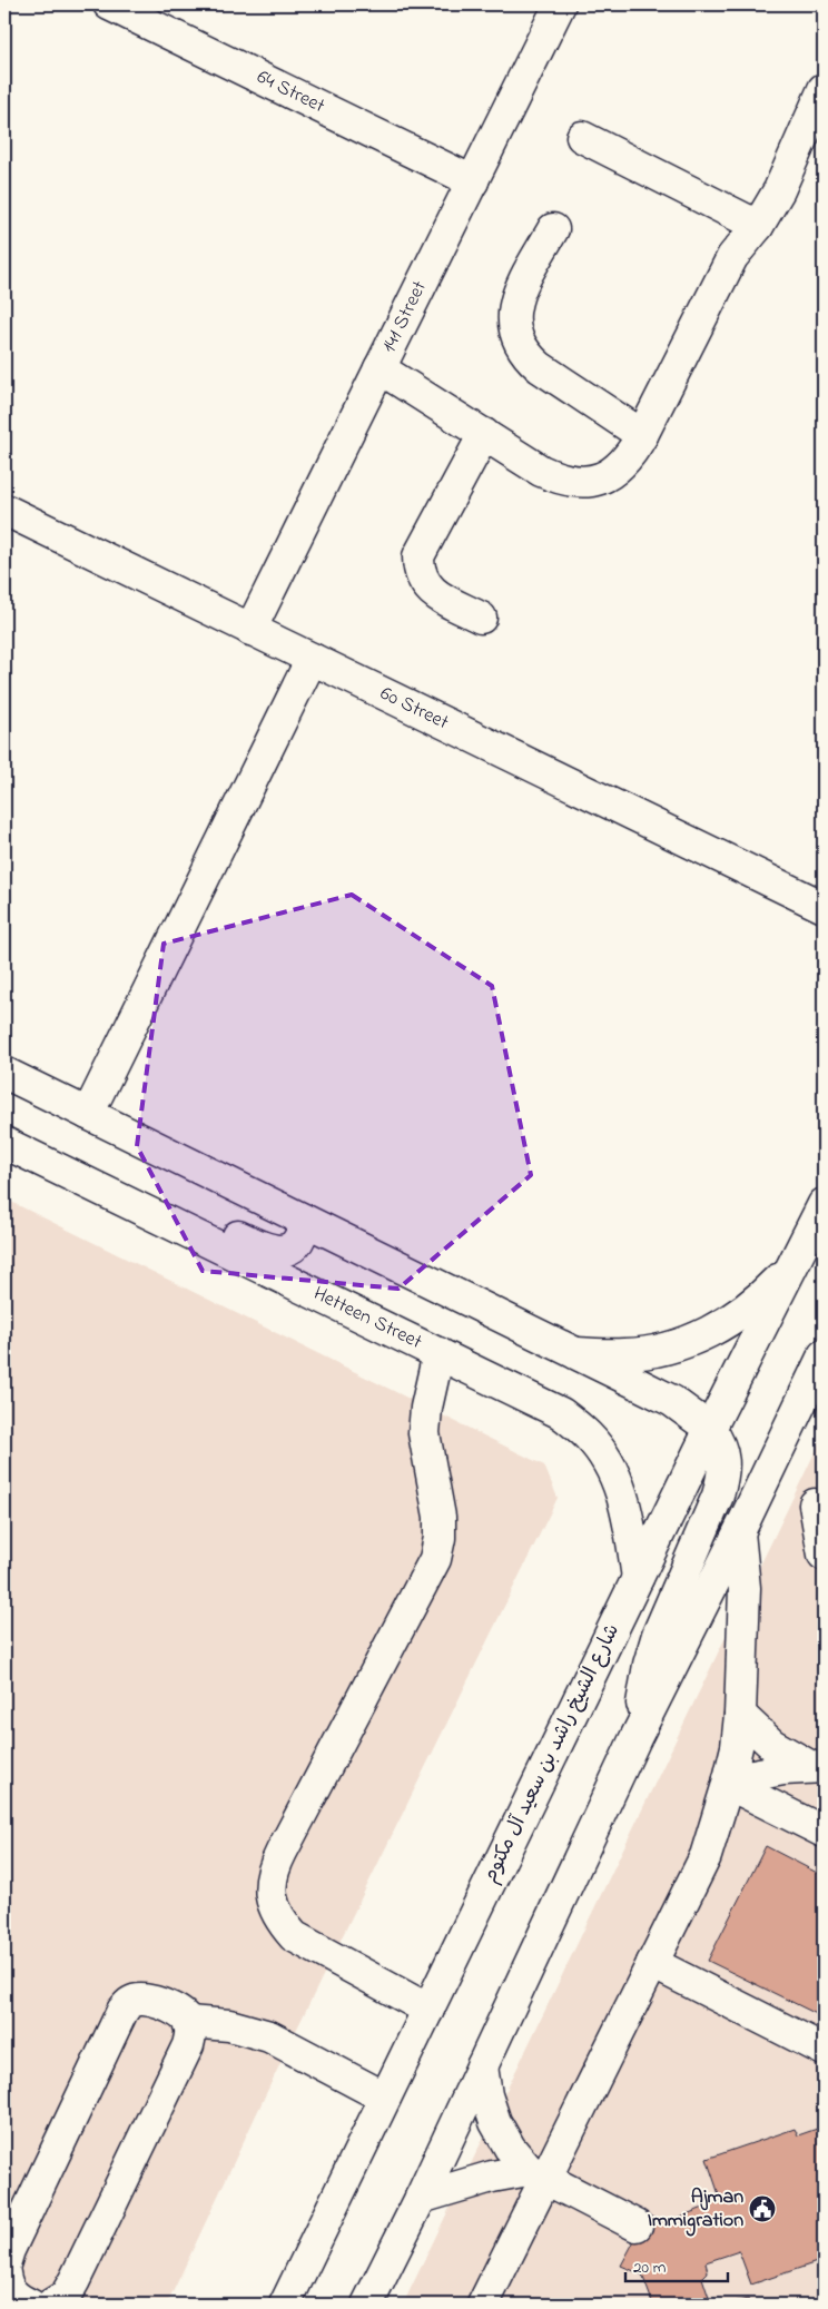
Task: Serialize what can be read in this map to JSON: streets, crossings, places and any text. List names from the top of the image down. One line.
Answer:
{"streets":{"street":["64 Street","141 Street","60 Street","Hetteen Street","شارع الشيخ راشد بن سعيد آل مكتوم"]},"crossings":[["64 Street","141 Street"],["141 Street","60 Street"],["Hetteen Street","شارع الشيخ راشد بن سعيد آل مكتوم"]],"places":{"public building":["Ajman Immigration"]},"scale_bar":"20 m"}
